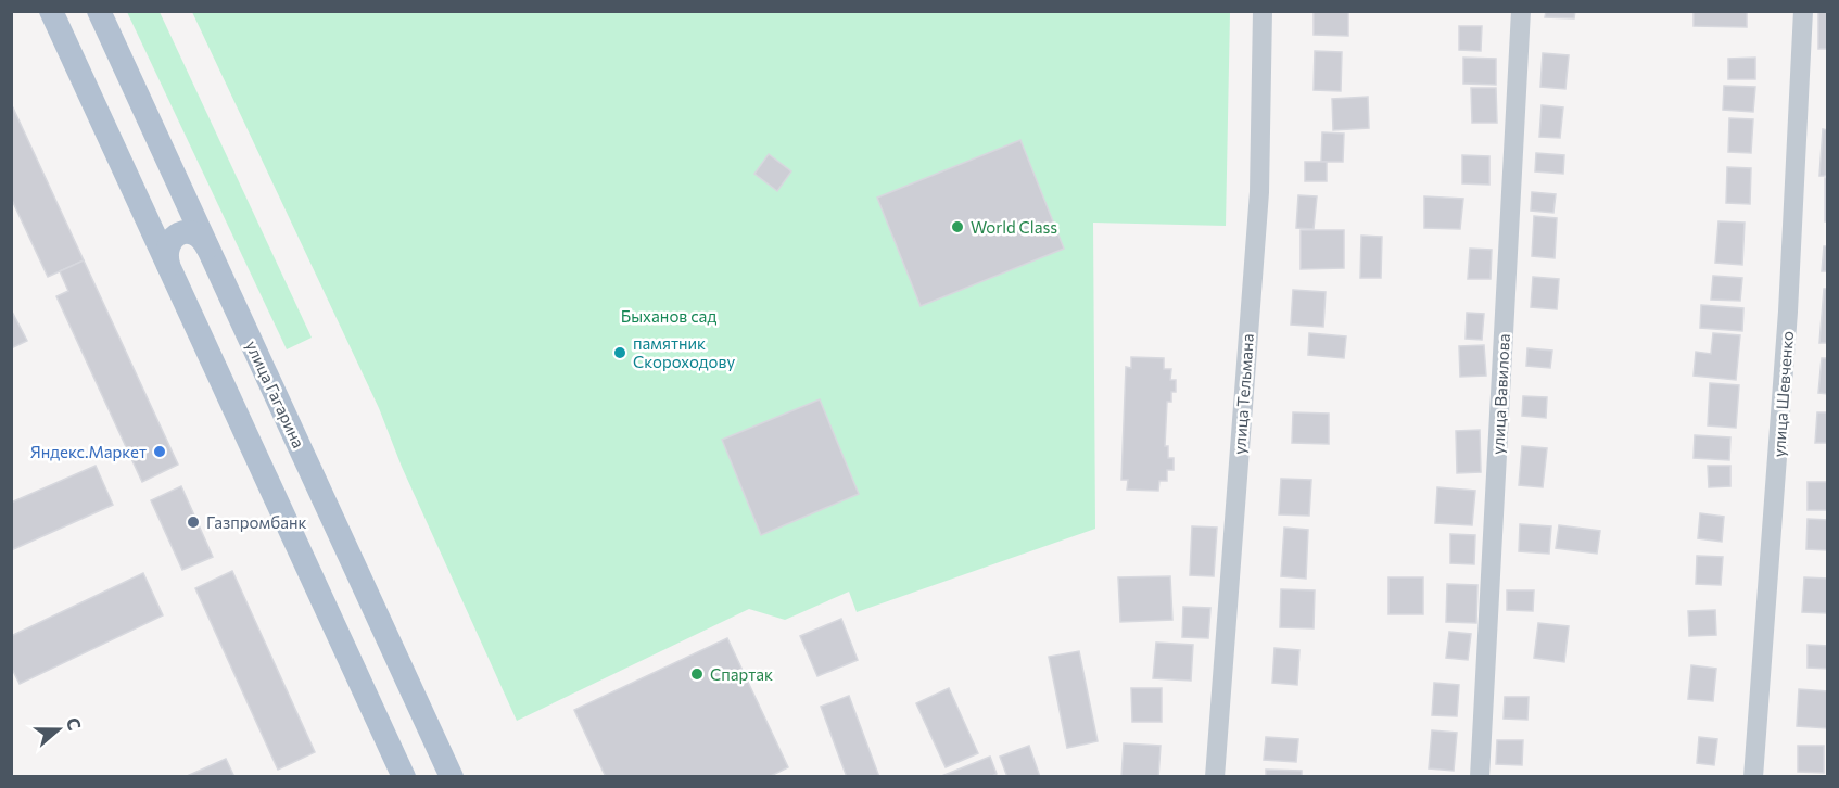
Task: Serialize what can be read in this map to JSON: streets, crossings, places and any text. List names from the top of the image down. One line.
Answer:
{"streets":{"main road":["улица Гагарина"],"street":["улица Тельмана","улица Вавилова","улица Шевченко"]},"parks":["Быханов сад"],"places":["World Class","памятник Скороходову","Яндекс.Маркет","Газпромбанк","Спартак"],"north":"right"}
